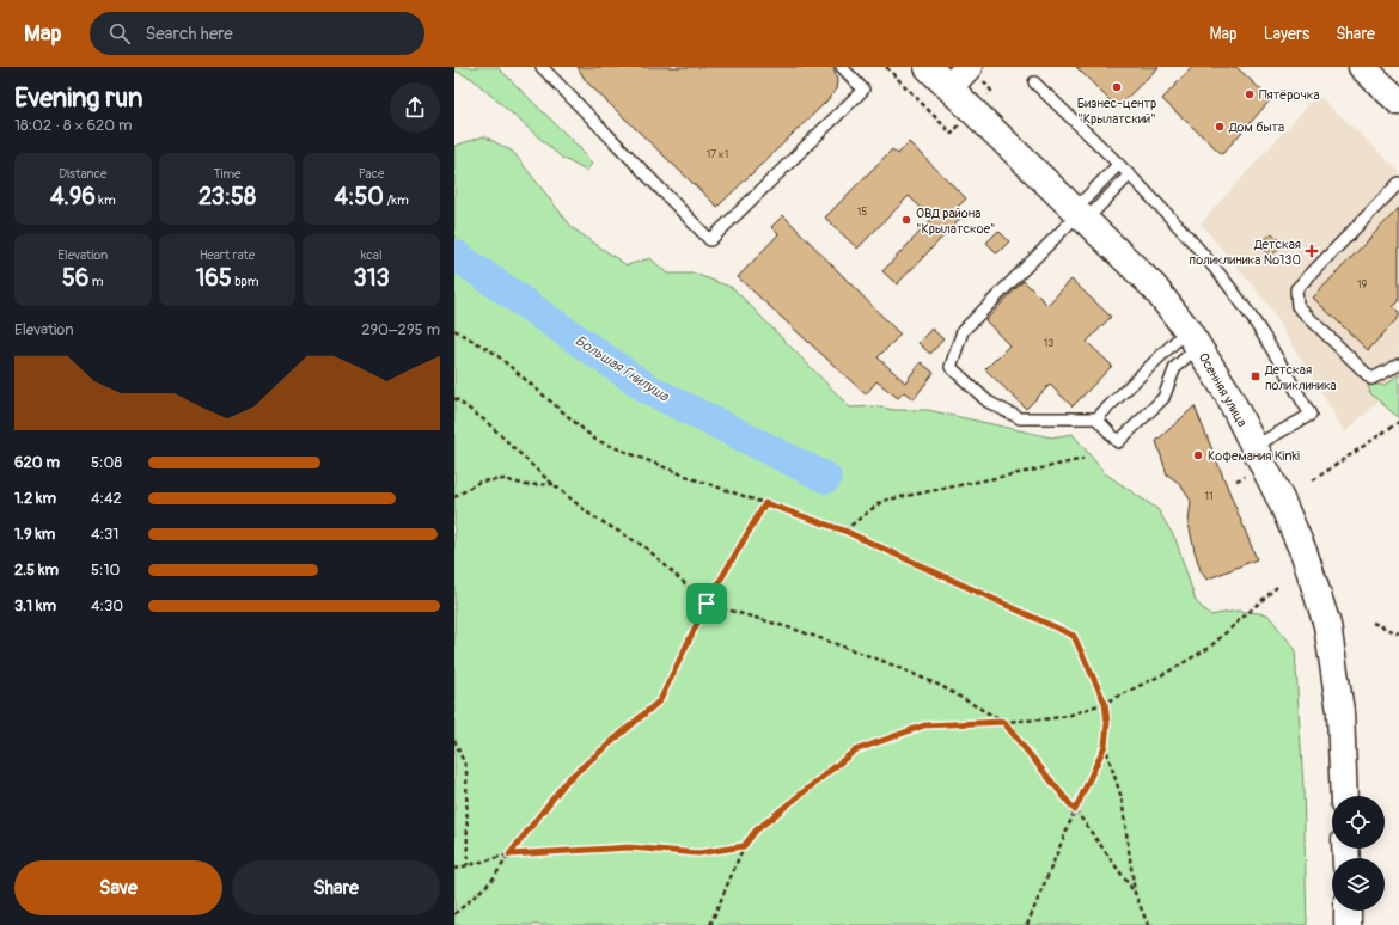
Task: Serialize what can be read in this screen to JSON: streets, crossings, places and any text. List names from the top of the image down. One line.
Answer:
{"streets":{"main road":["Осенняя улица"]},"water":["Большая Гнилуша"],"places":{"other":["Бизнес-центр \"Крылатский\"","Пятёрочка","Дом быта","ОВД района \"Крылатское\"","Кофемания Kinki"],"health":["Детская поликлиника №130"],"transit":["Детская поликлиника"]},"house_numbers":["17 к1","15","19","13","11"],"page":{"header":"Map","search":"Search here","nav":["Map","Layers","Share"],"heading":["Evening run","18:02 · 8 × 620 m"],"stats":[["Distance","4.96 km"],["Time","23:58"],["Pace","4:50 /km"],["Elevation","56 m"],["Heart rate","165 bpm"],["kcal","313"]],"chart":["Elevation","290–295 m"],"list":[{"name":"620 m","note":"5:08"},{"name":"1.2 km","note":"4:42"},{"name":"1.9 km","note":"4:31"},{"name":"2.5 km","note":"5:10"},{"name":"3.1 km","note":"4:30"}],"buttons":["Save","Share"]}}
